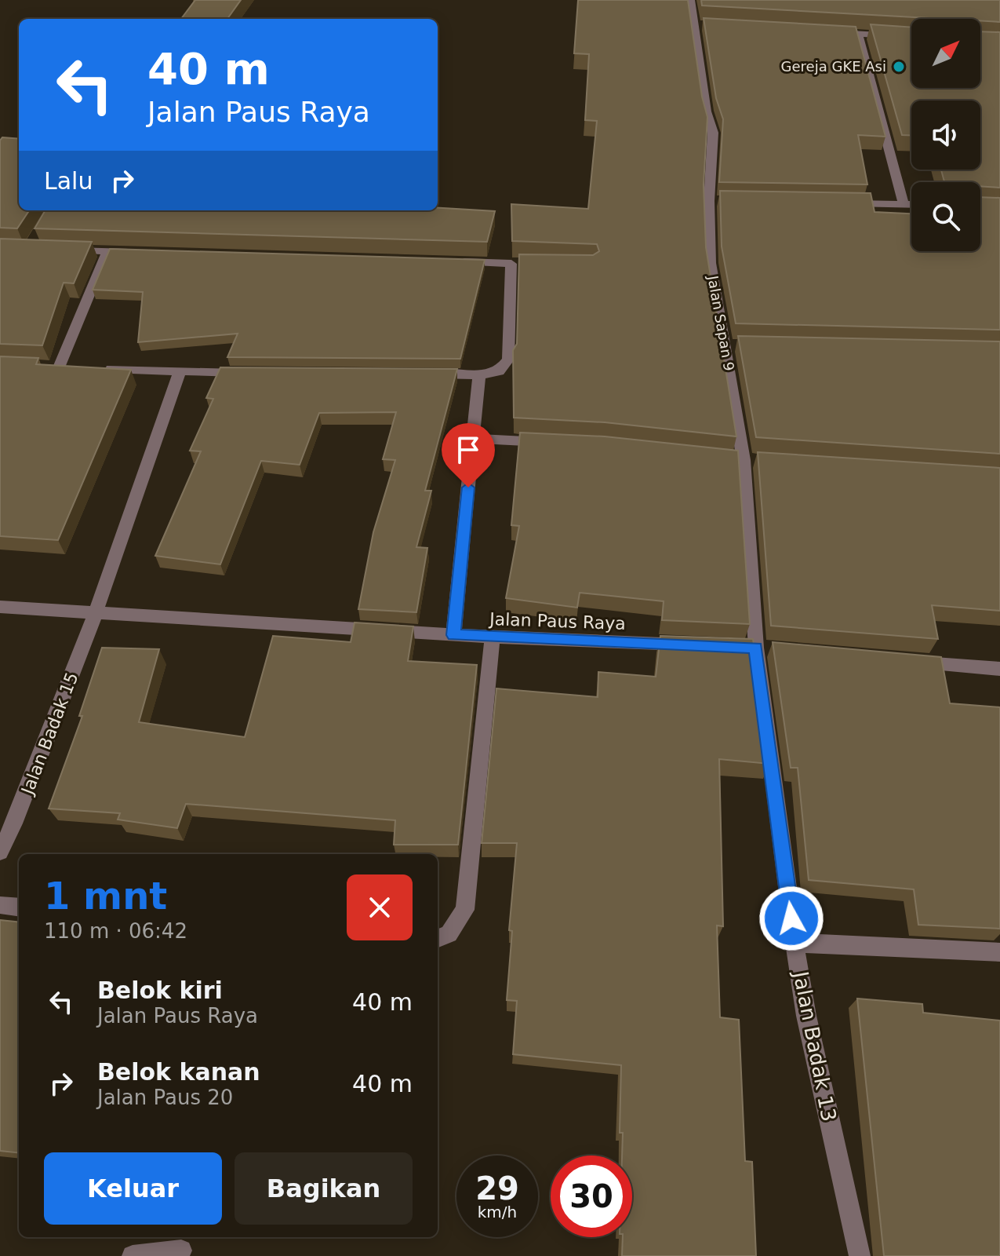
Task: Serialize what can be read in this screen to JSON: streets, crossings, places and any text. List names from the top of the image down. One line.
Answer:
{"streets":{"street":["Jalan Sapan 9","Jalan Paus Raya","Jalan Badak 15","Jalan Badak 13"]},"crossings":[["Jalan Sapan 9","Jalan Badak 13"],["Jalan Paus Raya","Jalan Badak 15"]],"places":["Gereja GKE Asi"],"north":"top right","page":{"turn":["40 m","Jalan Paus Raya"],"then":"Lalu","heading":["1 mnt","110 m · 06:42"],"list":[{"name":"Belok kiri","note":"Jalan Paus Raya","value":"40 m"},{"name":"Belok kanan","note":"Jalan Paus 20","value":"40 m"}],"buttons":["Keluar","Bagikan"],"speed":"29 km/h","limit":"30"}}
